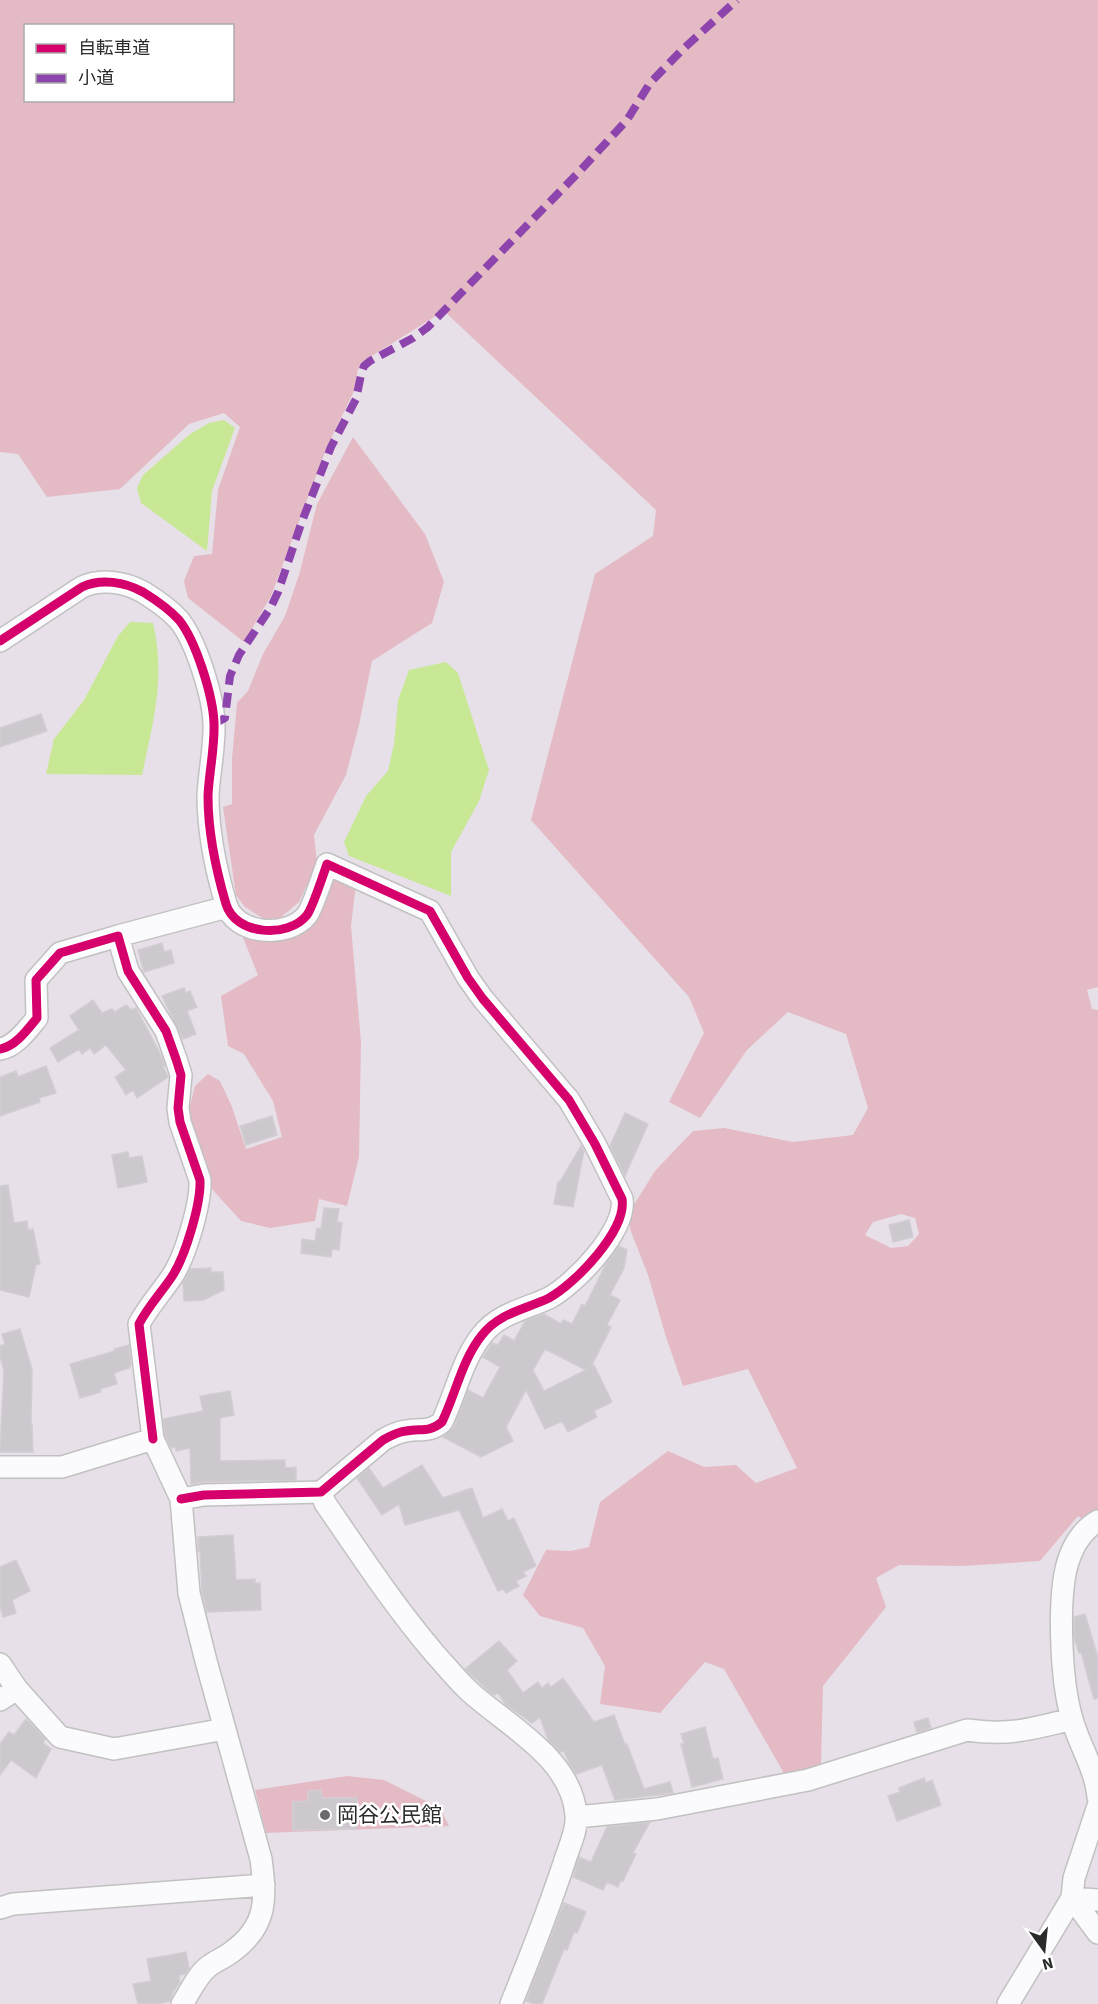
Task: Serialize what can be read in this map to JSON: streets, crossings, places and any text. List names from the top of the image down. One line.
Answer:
{"places":["岡谷公民館"],"legend":["自転車道","小道"],"north":"bottom"}
